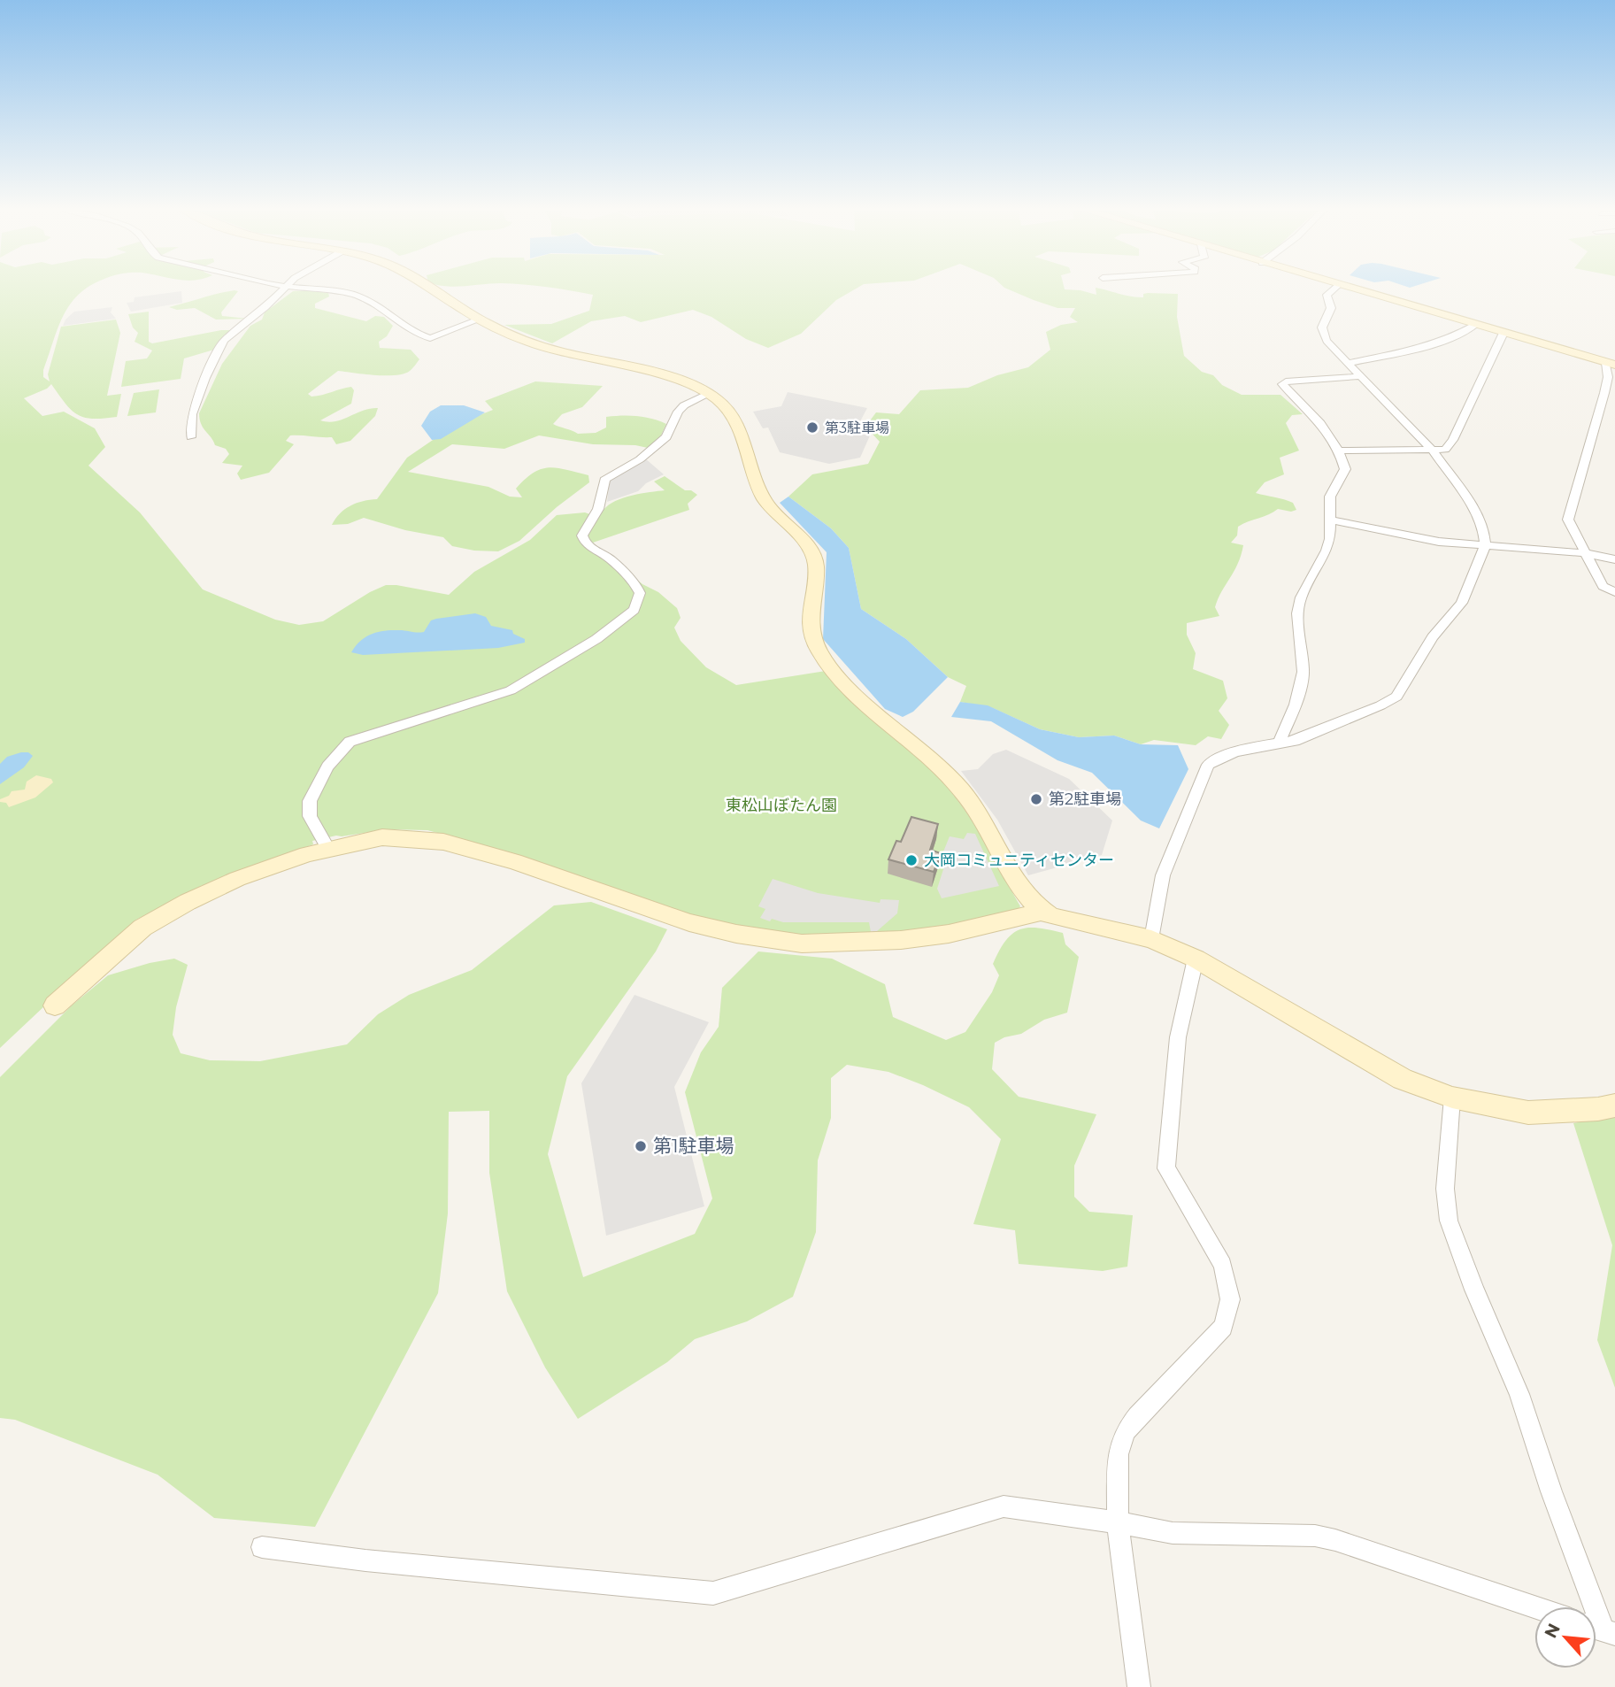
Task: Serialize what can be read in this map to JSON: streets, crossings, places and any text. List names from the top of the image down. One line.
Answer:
{"parks":["東松山ぼたん園"],"places":["第3駐車場","第2駐車場","大岡コミュニティセンター","第1駐車場"],"north":"top left"}
